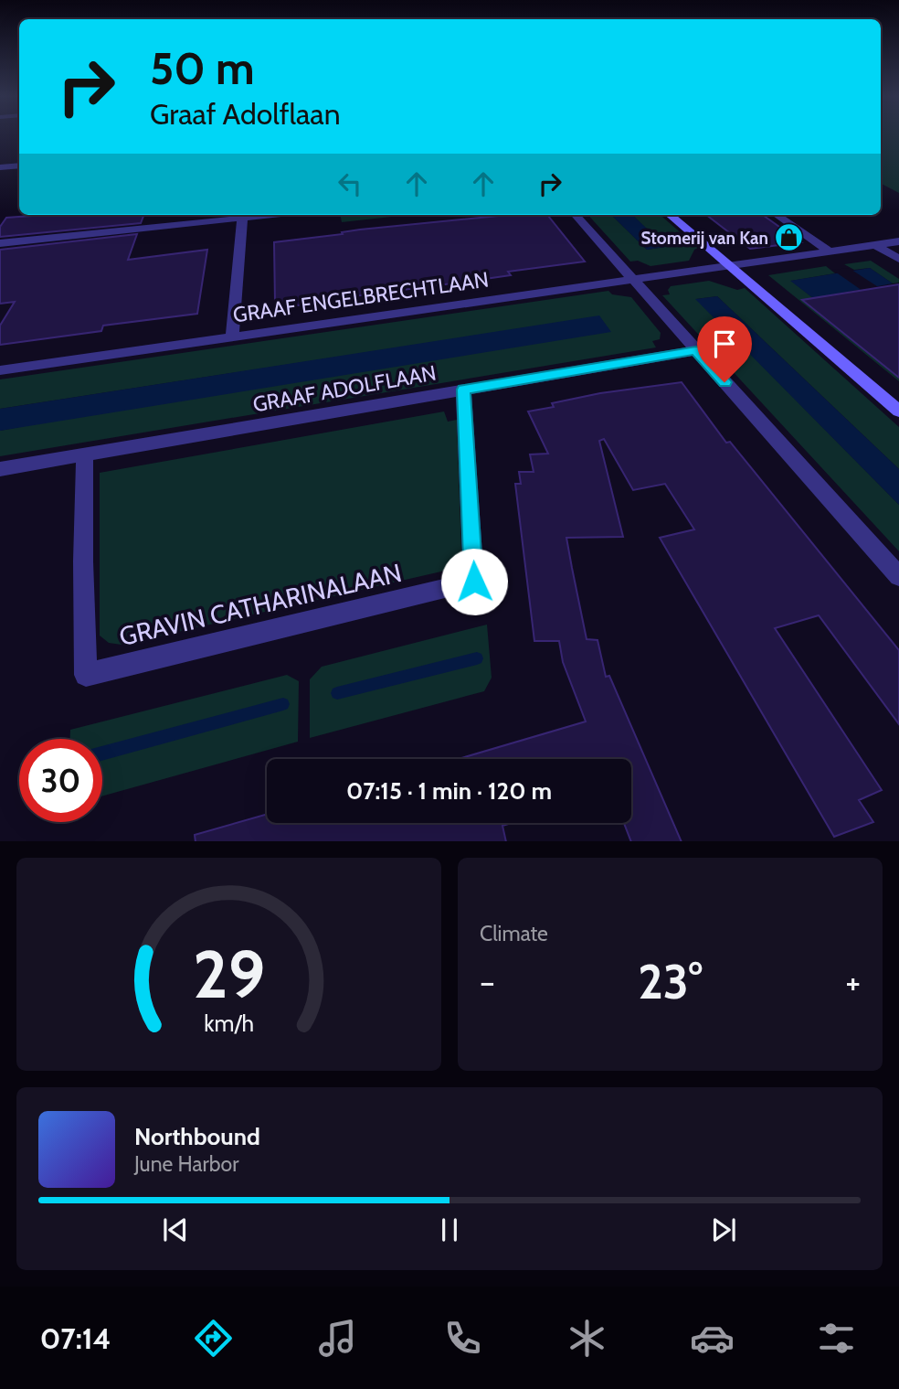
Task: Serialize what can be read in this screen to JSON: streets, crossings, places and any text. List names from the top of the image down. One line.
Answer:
{"streets":{"street":["GRAAF ENGELBRECHTLAAN","GRAAF ADOLFLAAN","GRAVIN CATHARINALAAN"]},"crossings":[["GRAAF ADOLFLAAN","GRAVIN CATHARINALAAN"]],"places":{"shop":["Stomerij van Kan"]},"page":{"turn":["50 m","Graaf Adolflaan"],"limit":"30","trip":"07:15 · 1 min · 120 m","tile":"Climate","heat":["−","23°","+"],"song":["Northbound","June Harbor"],"tabs":"07:14","gauge":["29","km/h"]}}
